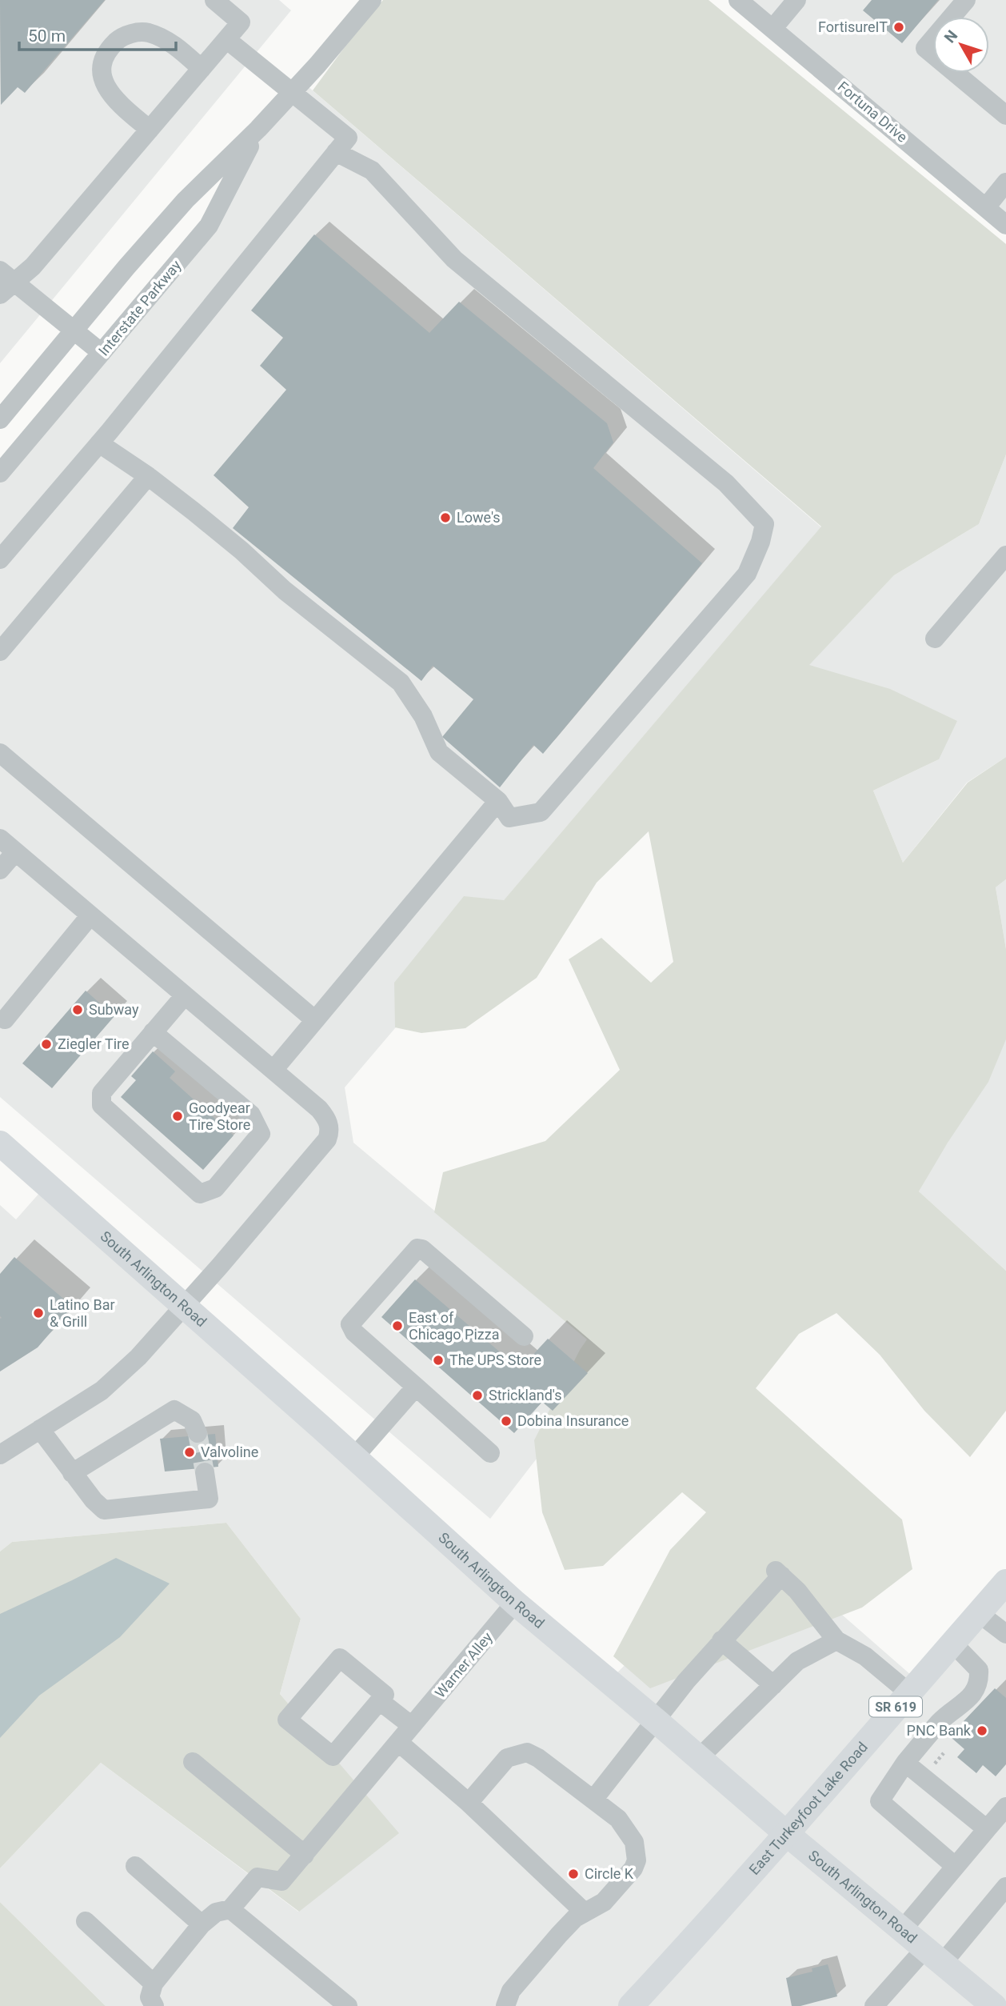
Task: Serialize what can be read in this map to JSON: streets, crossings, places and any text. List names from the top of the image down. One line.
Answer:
{"streets":{"main road":["South Arlington Road","SR 619","East Turkeyfoot Lake Road"],"street":["Fortuna Drive","Interstate Parkway","Warner Alley"]},"crossings":[["South Arlington Road","Warner Alley"],["South Arlington Road","East Turkeyfoot Lake Road"]],"places":["FortisureIT","Lowe's","Subway","Ziegler Tire","Goodyear Tire Store","Latino Bar & Grill","East of Chicago Pizza","The UPS Store","Strickland's","Dobina Insurance","Valvoline","PNC Bank","Circle K"],"scale_bar":"50 m","north":"top left"}
